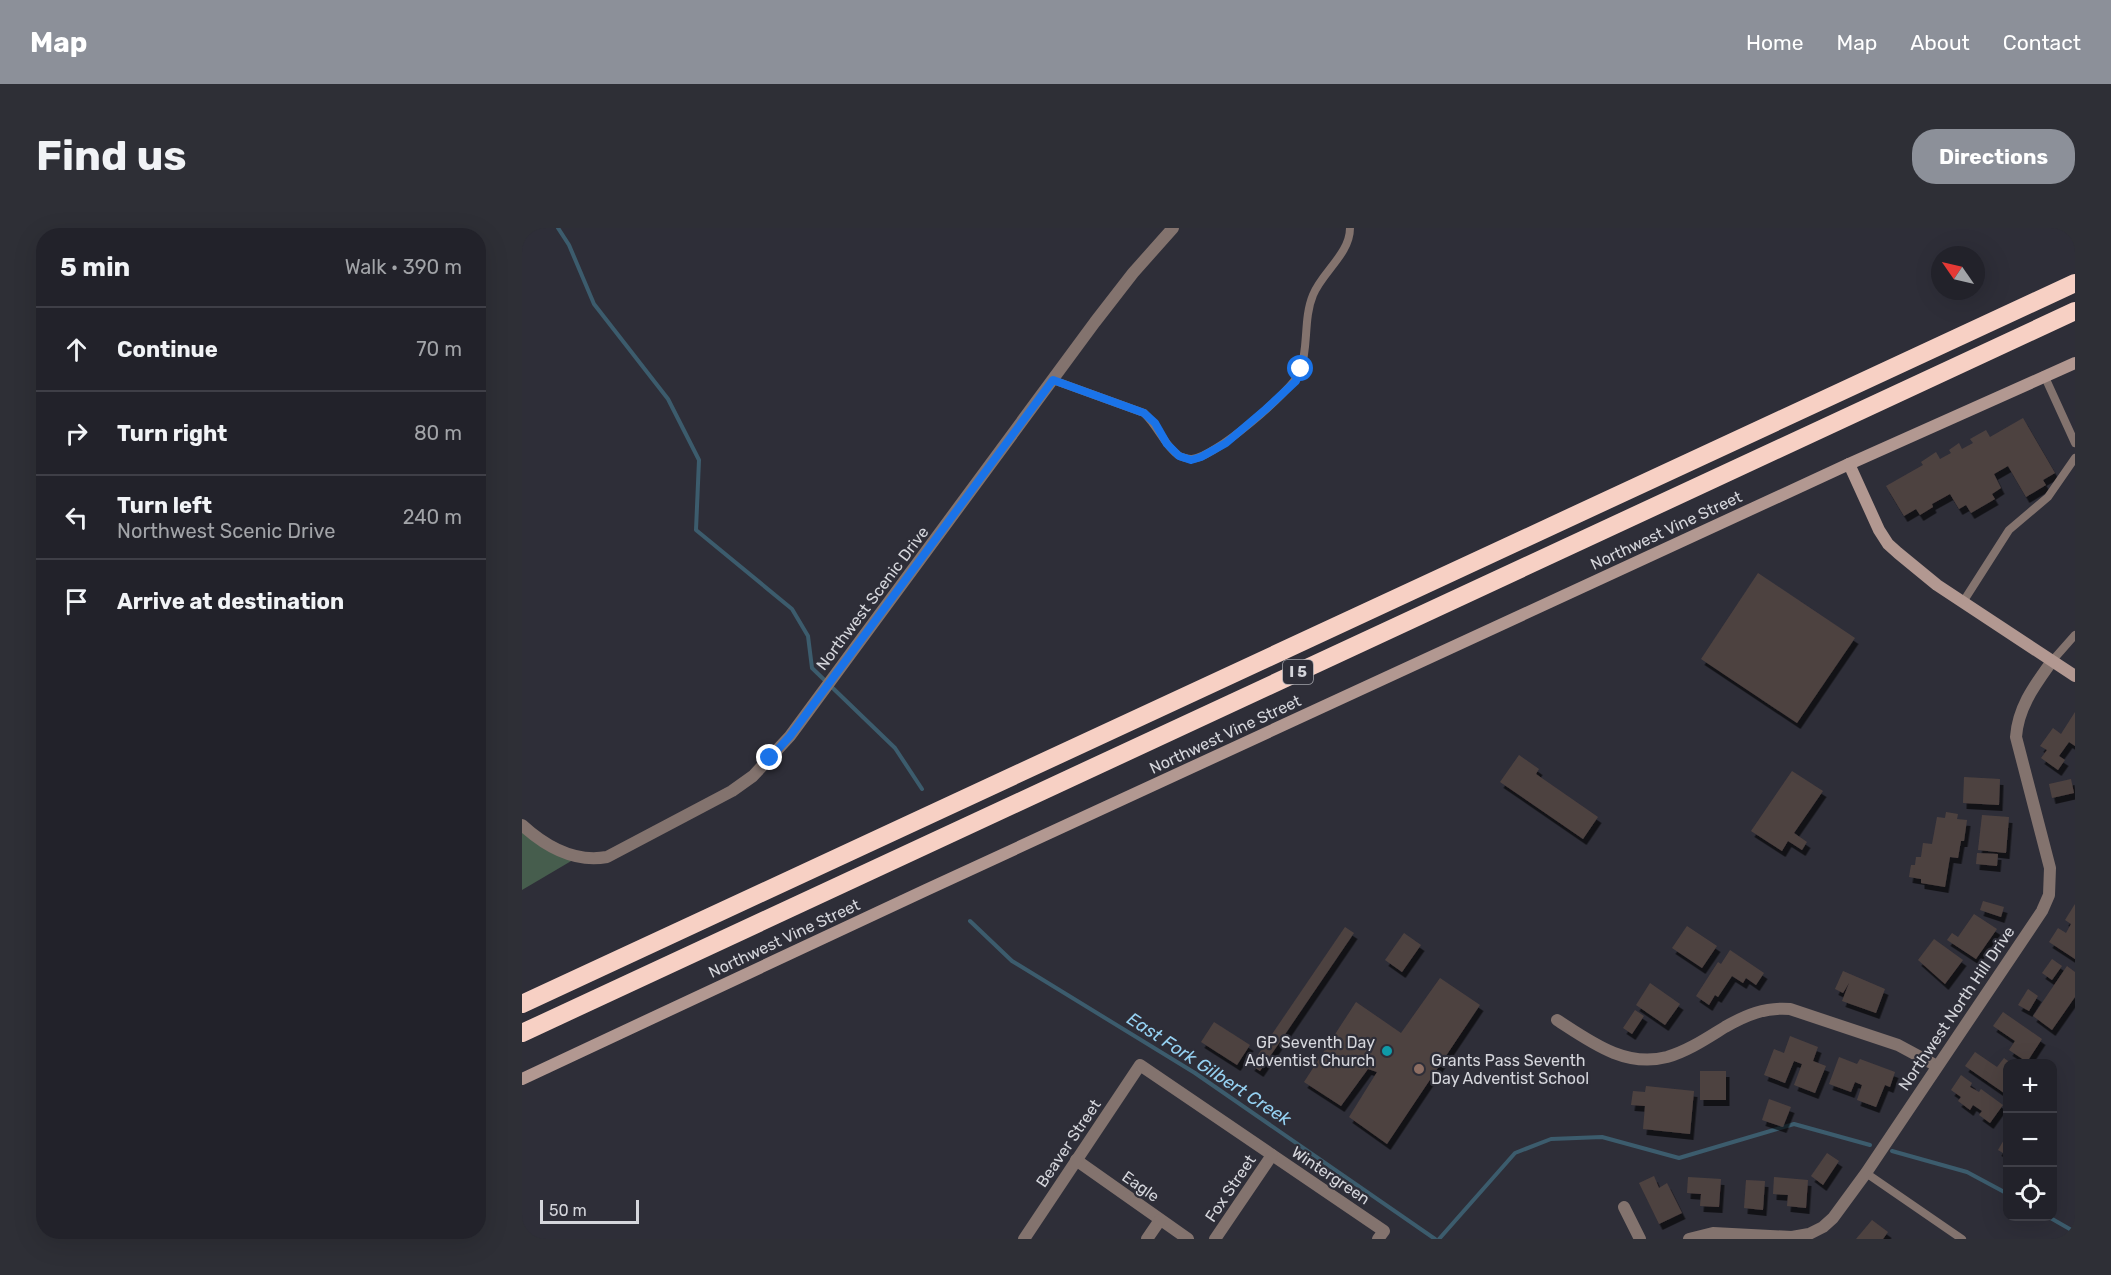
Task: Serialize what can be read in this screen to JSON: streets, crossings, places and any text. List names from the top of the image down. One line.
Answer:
{"streets":{"highway":["I 5"],"street":["Northwest Vine Street","Northwest Scenic Drive","Northwest North Hill Drive","Beaver Street","Wintergreen","Eagle","Fox Street"]},"crossings":[["Beaver Street","Wintergreen"],["Beaver Street","Eagle"],["Wintergreen","Fox Street"]],"water":["East Fork Gilbert Creek"],"places":["GP Seventh Day Adventist Church","Grants Pass Seventh Day Adventist School"],"scale_bar":"50 m","north":"top left","page":{"header":"Map","nav":["Home","Map","About","Contact"],"buttons":"Directions","title":"Find us","heading":["5 min","Walk · 390 m"],"list":[["Continue","70 m"],["Turn right","80 m"],["Turn left","Northwest Scenic Drive","240 m"],"Arrive at destination"],"map_buttons":["+","−"],"scale":"50 m"}}
